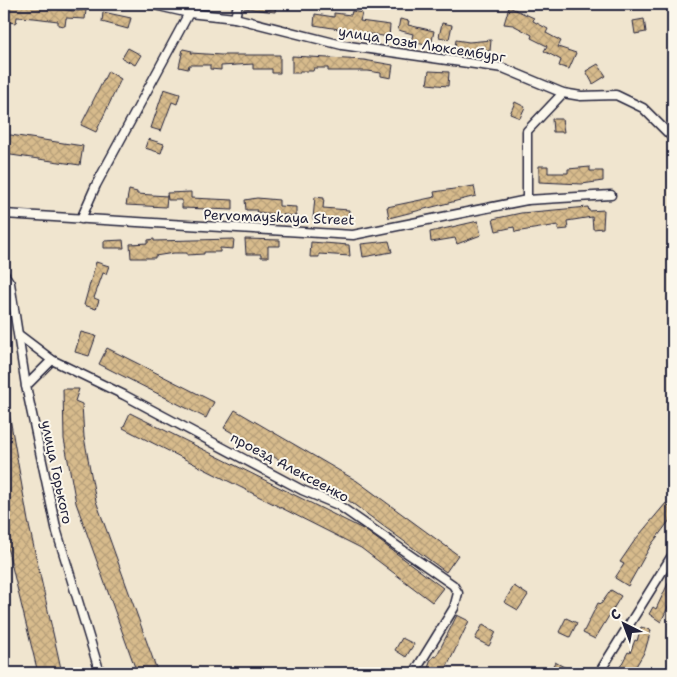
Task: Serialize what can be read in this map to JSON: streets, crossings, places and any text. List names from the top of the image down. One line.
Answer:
{"streets":{"street":["улица Розы Люксембург","Pervomayskaya Street","проезд Алексеенко","улица Горького"]},"crossings":[["проезд Алексеенко","улица Горького"]],"north":"top left"}
